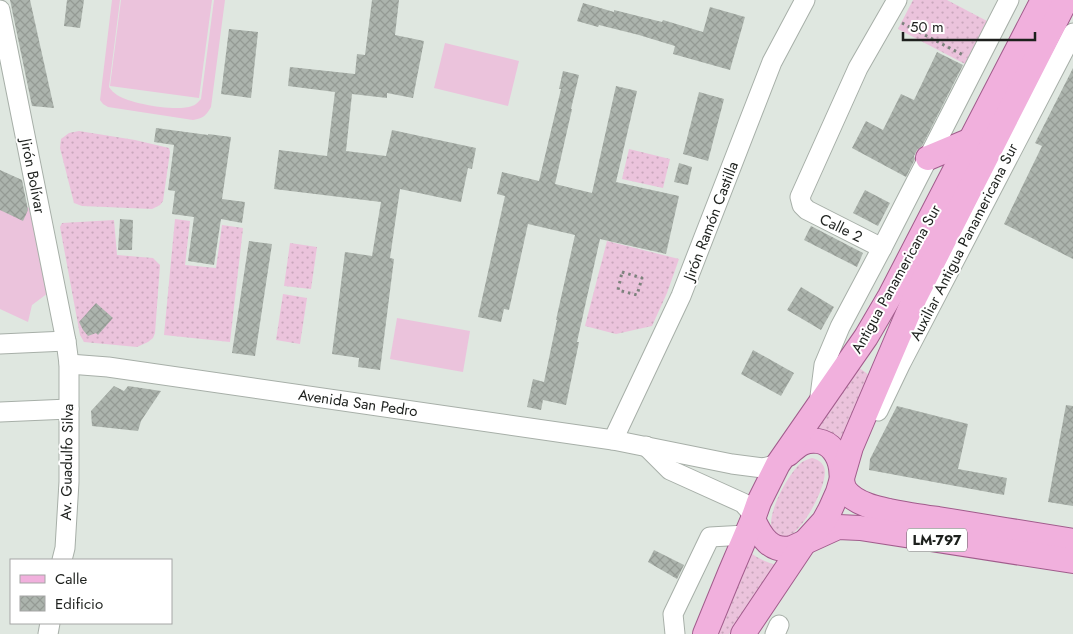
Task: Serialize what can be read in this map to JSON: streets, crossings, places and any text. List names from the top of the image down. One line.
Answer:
{"streets":{"main road":["Antigua Panamericana Sur","LM-797"],"street":["Jirón Bolívar","Jirón Ramón Castilla","Calle 2","Auxiliar Antigua Panamericana Sur","Avenida San Pedro","Av. Guadulfo Silva"]},"crossings":[["Jirón Bolívar","Avenida San Pedro"],["Jirón Bolívar","Av. Guadulfo Silva"],["Jirón Ramón Castilla","Avenida San Pedro"],["Auxiliar Antigua Panamericana Sur","Antigua Panamericana Sur"],["Antigua Panamericana Sur","Avenida San Pedro"],["Antigua Panamericana Sur","LM-797"],["Avenida San Pedro","Av. Guadulfo Silva"],["Avenida San Pedro","LM-797"]],"legend":["Calle","Edificio"],"scale_bar":"50 m"}
